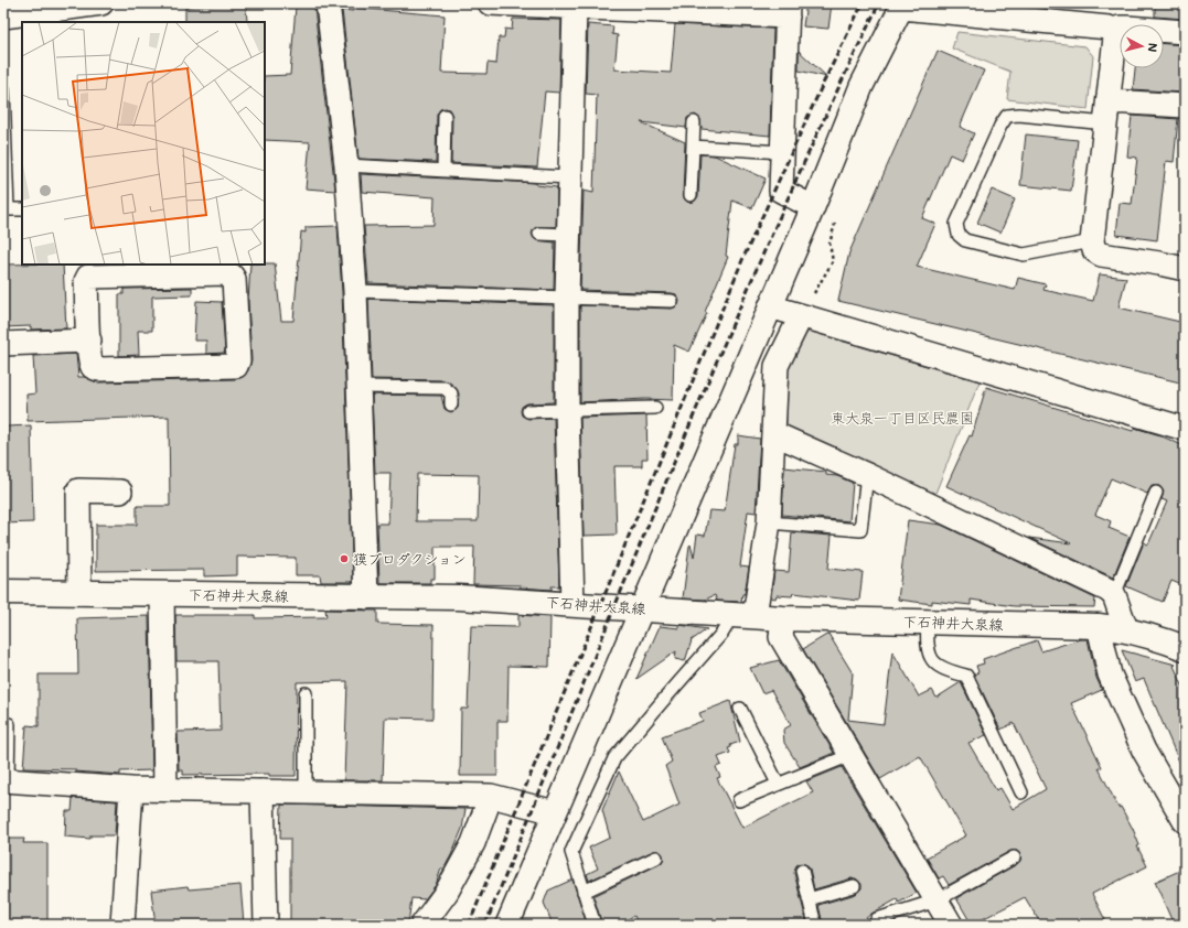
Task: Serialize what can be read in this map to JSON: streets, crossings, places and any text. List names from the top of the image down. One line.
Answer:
{"streets":{"main road":["下石神井大泉線"]},"parks":["東大泉一丁目区民農園"],"places":["獏プロダクション"],"north":"right"}
